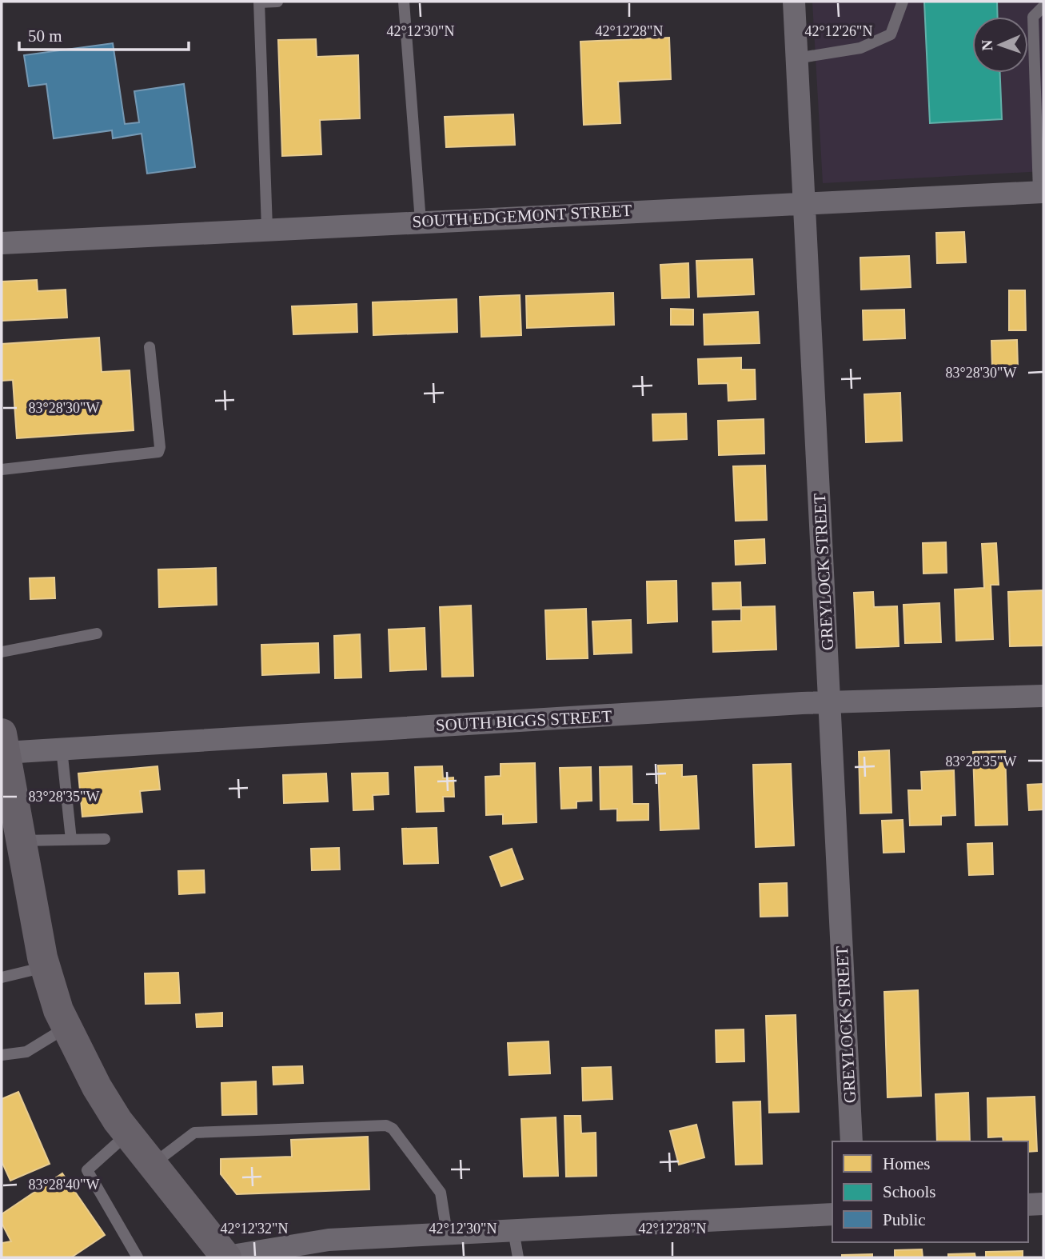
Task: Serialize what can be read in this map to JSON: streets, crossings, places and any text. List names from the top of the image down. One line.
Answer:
{"streets":{"street":["SOUTH EDGEMONT STREET","GREYLOCK STREET","SOUTH BIGGS STREET"]},"crossings":[["SOUTH EDGEMONT STREET","GREYLOCK STREET"],["GREYLOCK STREET","SOUTH BIGGS STREET"]],"legend":["Homes","Schools","Public"],"scale_bar":"50 m","north":"left","coordinates":["42°12'30\"N","42°12'28\"N","42°12'26\"N","83°28'30\"W","83°28'35\"W","83°28'40\"W","42°12'32\"N"]}
